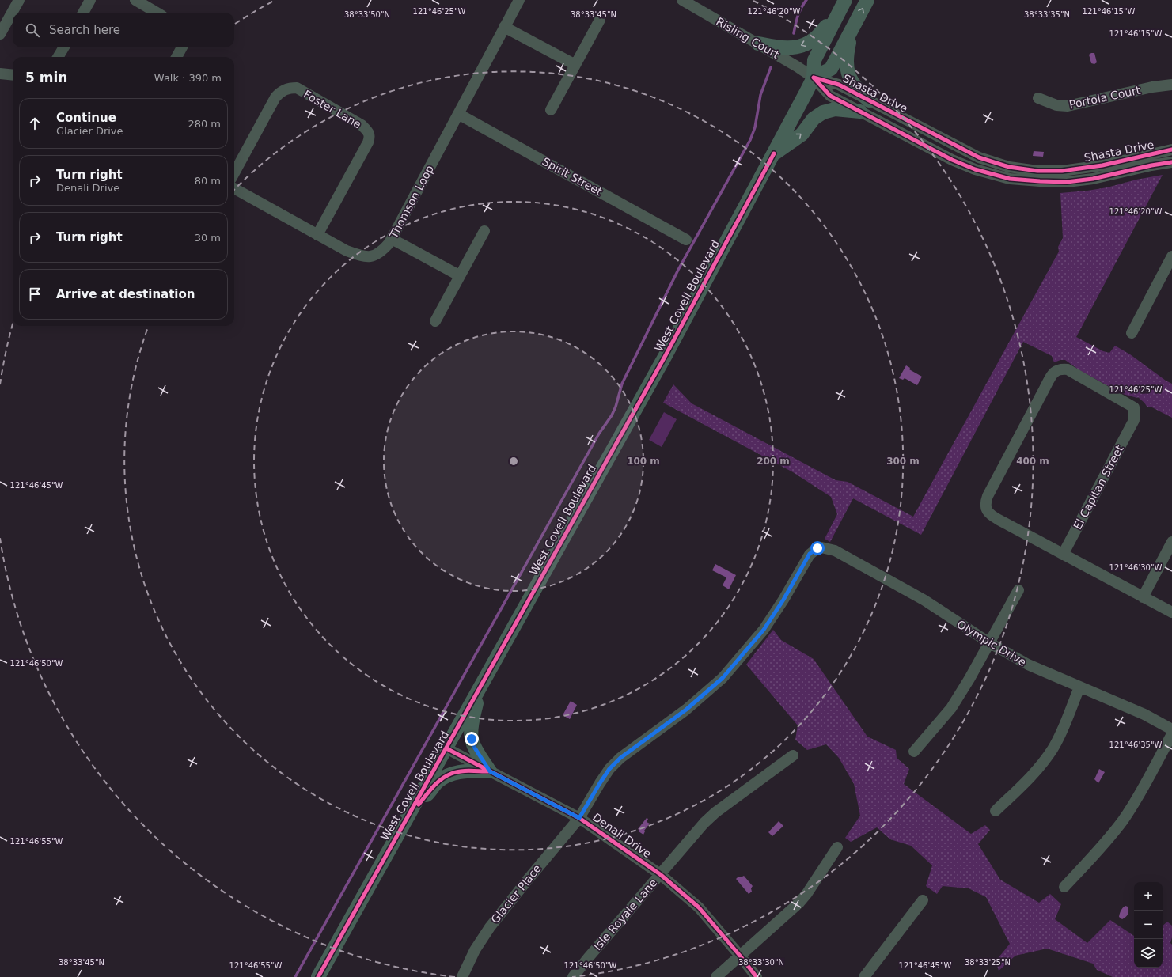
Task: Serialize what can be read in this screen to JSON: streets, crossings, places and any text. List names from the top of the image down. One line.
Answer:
{"streets":{"main road":["West Covell Boulevard"],"street":["Risling Court","Shasta Drive","Portola Court","Foster Lane","Spirit Street","Thomson Loop","El Capitan Street","Olympic Drive","Denali Drive","Glacier Place","Isle Royale Lane"]},"crossings":[["Risling Court","Shasta Drive"],["Risling Court","West Covell Boulevard"],["Shasta Drive","West Covell Boulevard"],["Foster Lane","Thomson Loop"],["Spirit Street","Thomson Loop"],["West Covell Boulevard","Denali Drive"],["Olympic Drive","Glacier Place"],["Denali Drive","Glacier Place"],["Denali Drive","Isle Royale Lane"]],"page":{"search":"Search here","heading":["5 min","Walk · 390 m"],"list":[["Continue","Glacier Drive","280 m"],["Turn right","Denali Drive","80 m"],["Turn right","30 m"],"Arrive at destination"],"map_buttons":["+","−"]},"coordinates":["121°46'15\"W","121°46'25\"W","121°46'20\"W","38°33'50\"N","38°33'45\"N","38°33'35\"N","121°46'45\"W","121°46'30\"W","121°46'50\"W","121°46'35\"W","121°46'55\"W","38°33'30\"N","38°33'25\"N"],"rings":["100 m","200 m","300 m","400 m"]}
